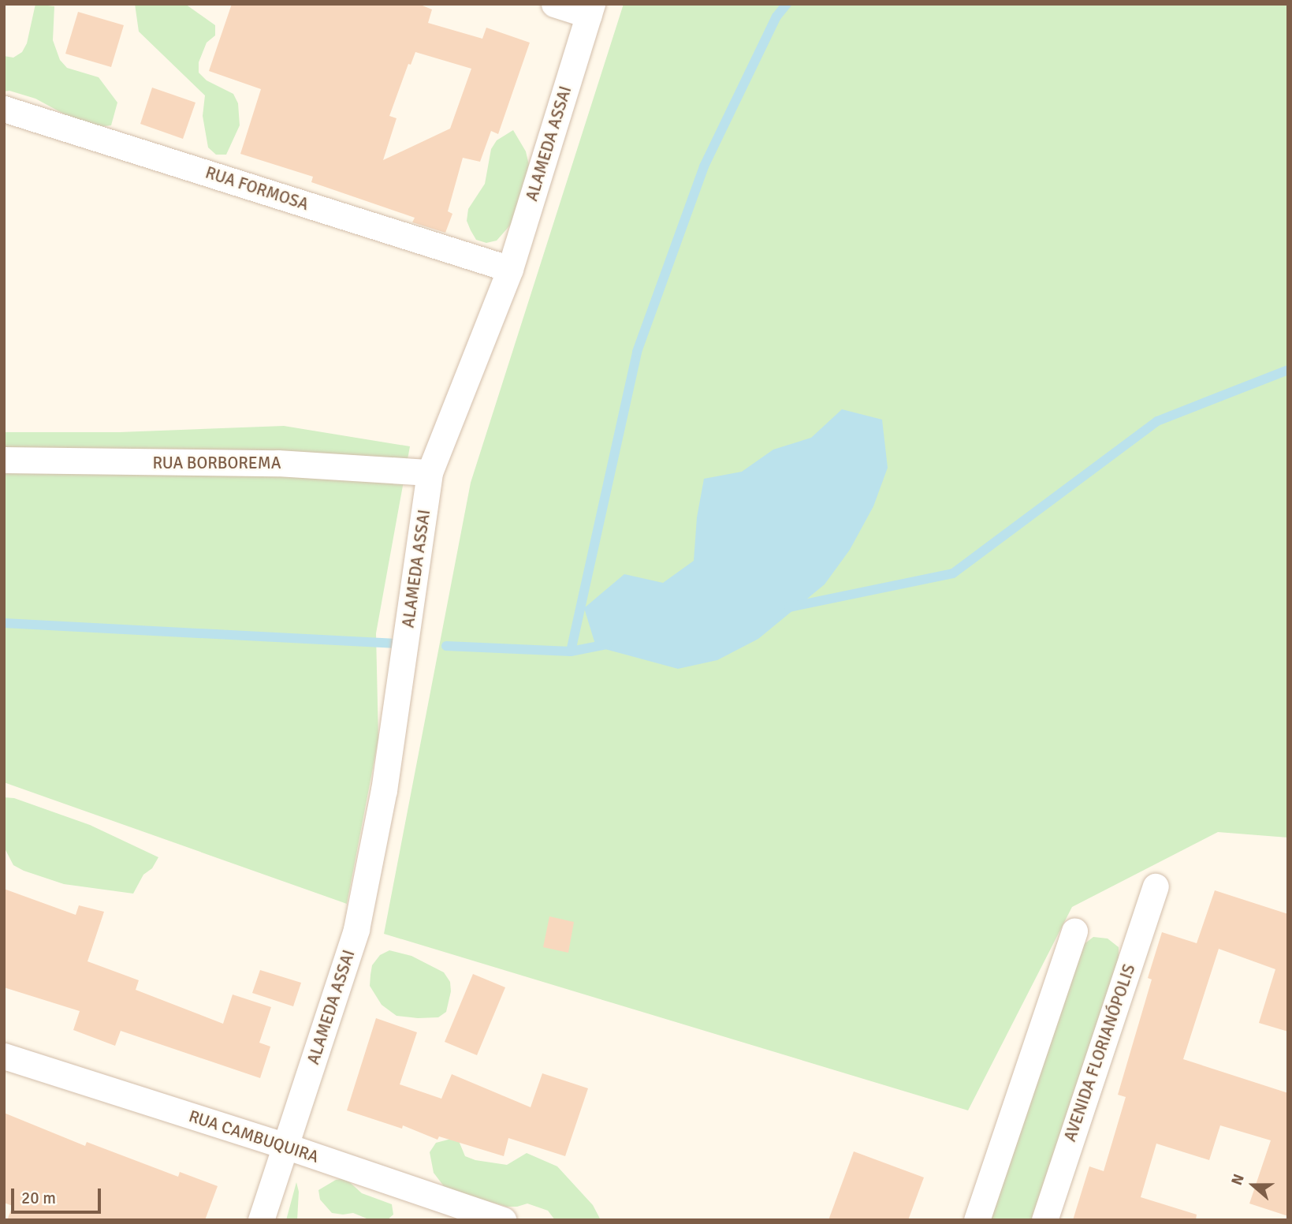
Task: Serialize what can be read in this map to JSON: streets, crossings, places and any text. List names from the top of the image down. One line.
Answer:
{"streets":{"street":["ALAMEDA ASSAI","RUA FORMOSA","RUA BORBOREMA","AVENIDA FLORIANÓPOLIS","RUA CAMBUQUIRA"]},"crossings":[["ALAMEDA ASSAI","RUA FORMOSA"],["ALAMEDA ASSAI","RUA BORBOREMA"],["ALAMEDA ASSAI","RUA CAMBUQUIRA"]],"scale_bar":"20 m","north":"left"}
